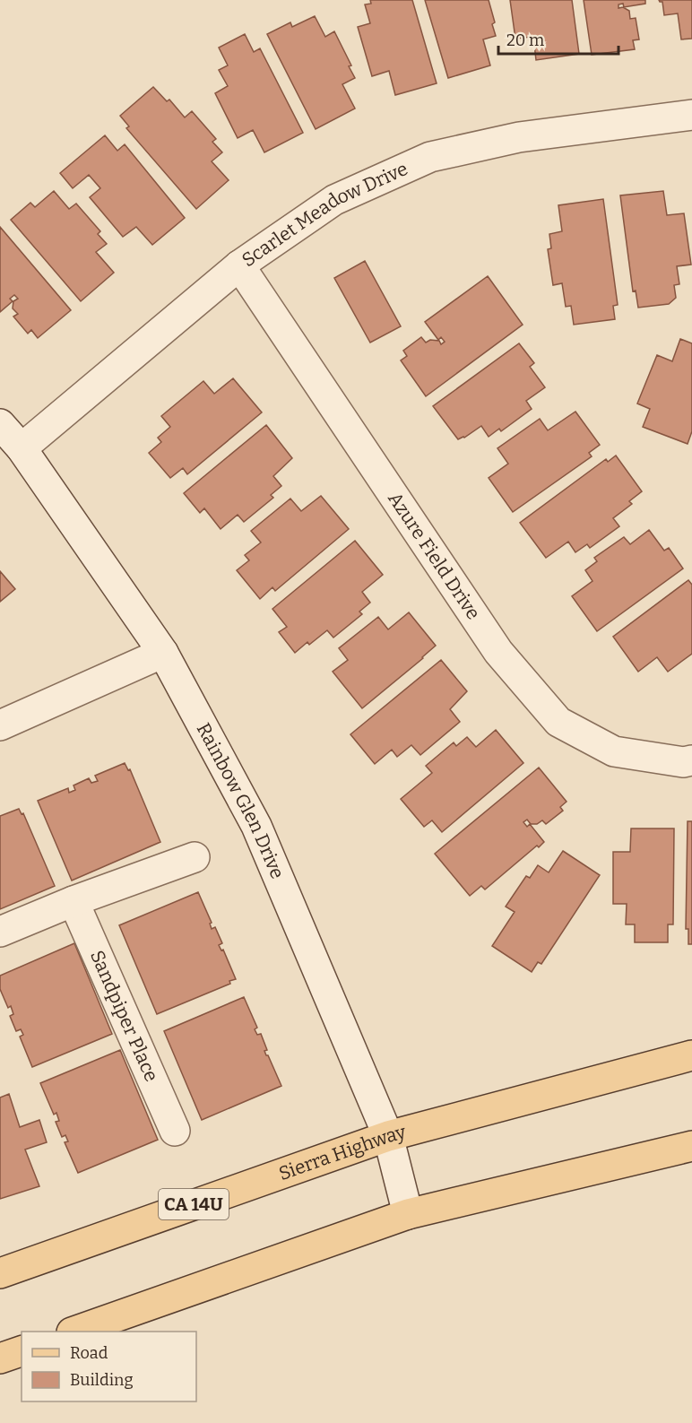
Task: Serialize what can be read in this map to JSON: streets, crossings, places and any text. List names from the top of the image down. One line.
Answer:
{"streets":{"main road":["Sierra Highway","CA 14U"],"street":["Scarlet Meadow Drive","Azure Field Drive","Rainbow Glen Drive","Sandpiper Place"]},"crossings":[["Scarlet Meadow Drive","Azure Field Drive"],["Scarlet Meadow Drive","Rainbow Glen Drive"],["Rainbow Glen Drive","Sierra Highway"]],"legend":["Road","Building"],"scale_bar":"20 m"}
